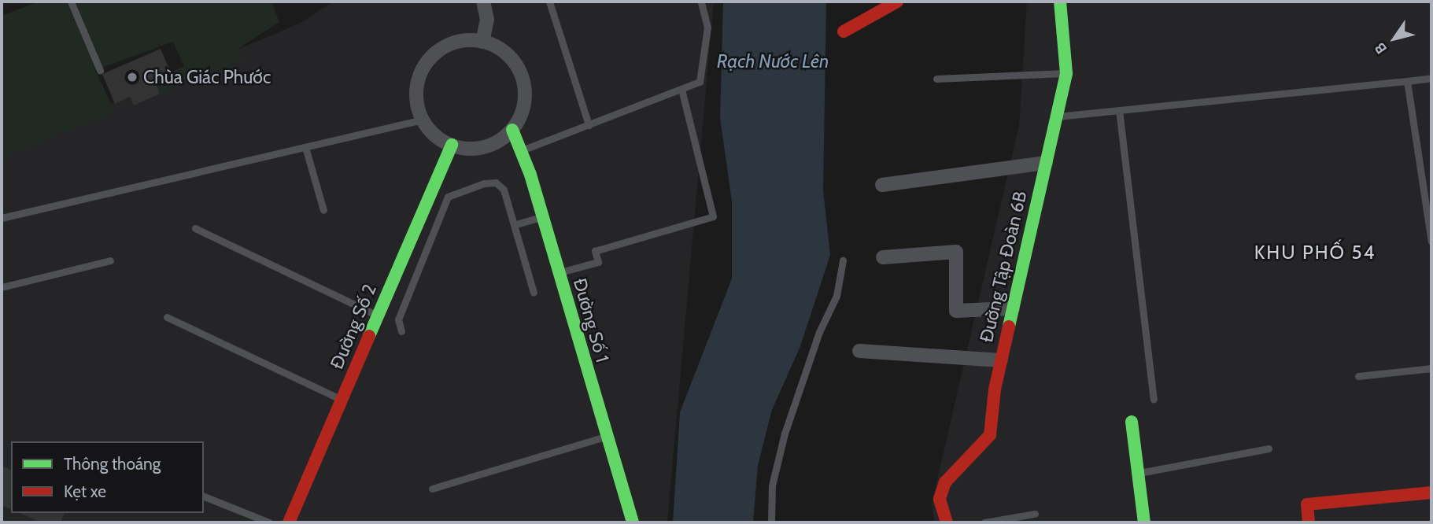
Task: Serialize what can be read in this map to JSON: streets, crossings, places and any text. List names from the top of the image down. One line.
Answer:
{"streets":{"street":["Đường Tập Đoàn 6B","Đường Số 1","Đường Số 2"]},"crossings":[["Đường Số 1","Đường Số 2"]],"districts":["KHU PHỐ 54"],"water":["Rạch Nước Lên"],"places":["Chùa Giác Phước"],"legend":["Thông thoáng","Kẹt xe"],"north":"bottom left"}
